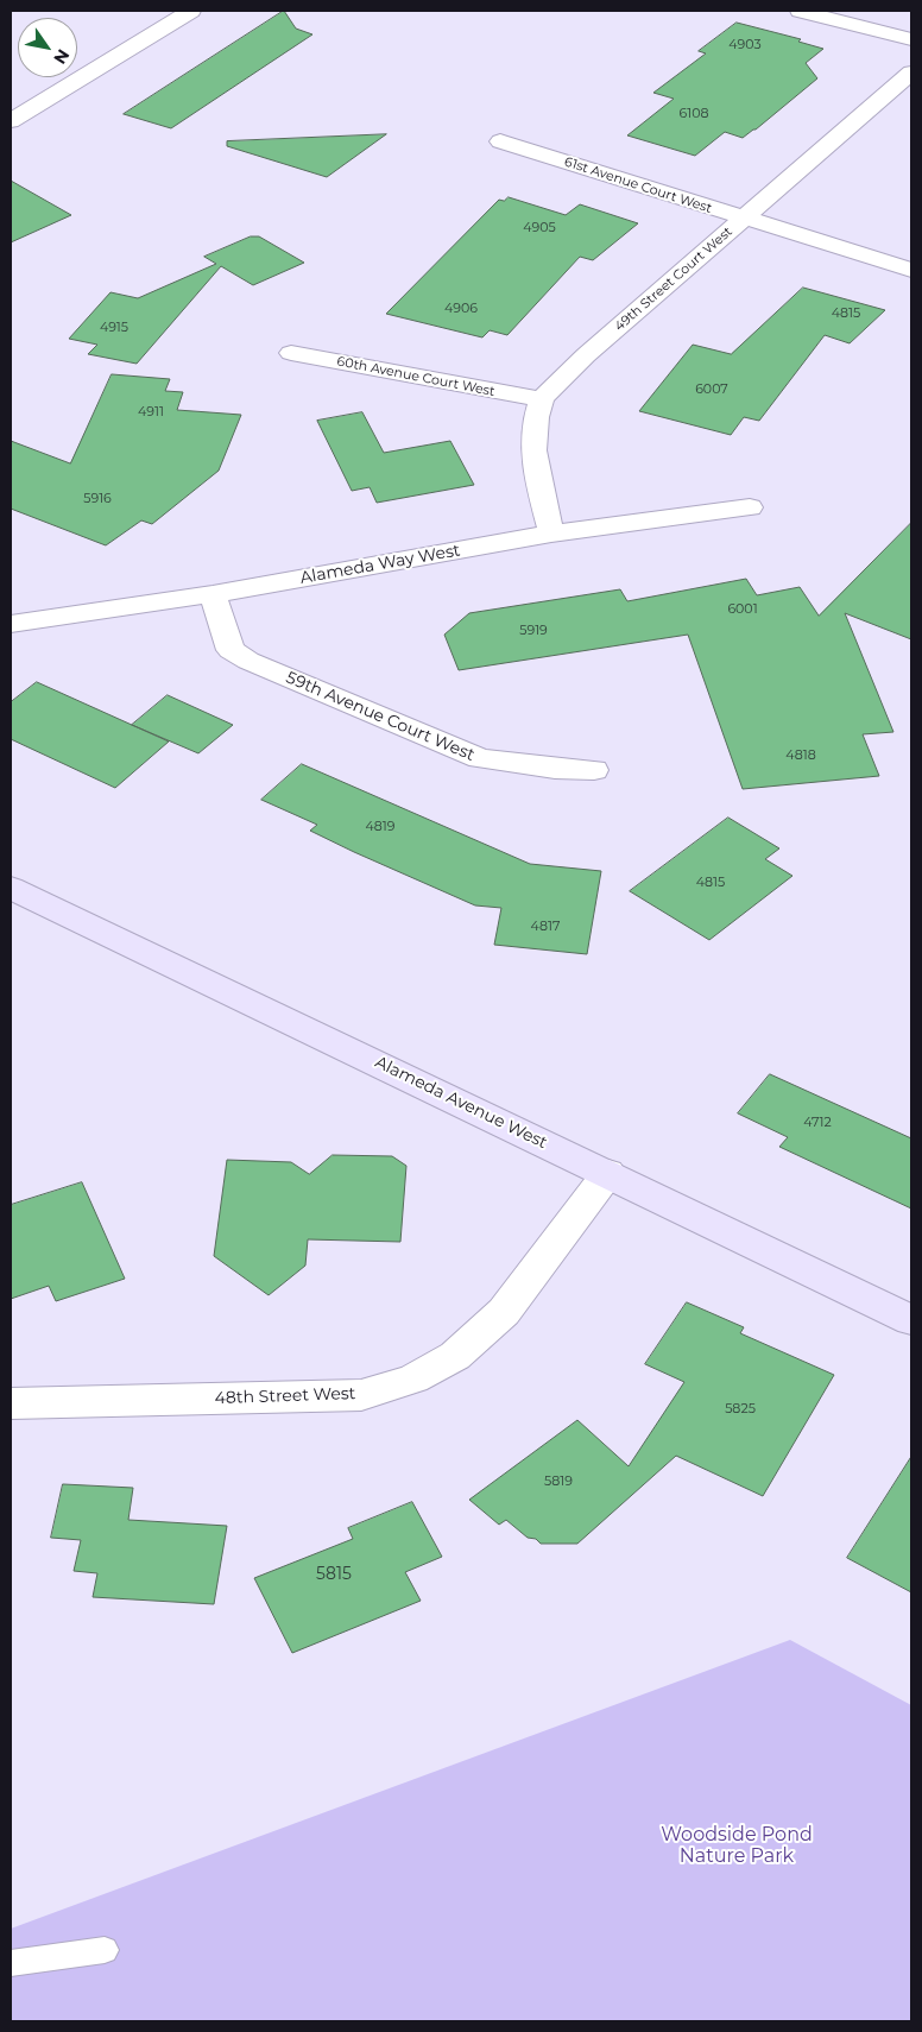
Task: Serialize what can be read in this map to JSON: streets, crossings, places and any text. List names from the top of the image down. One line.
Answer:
{"streets":{"street":["61st Avenue Court West","49th Street Court West","60th Avenue Court West","Alameda Way West","59th Avenue Court West","Alameda Avenue West","48th Street West"]},"crossings":[["61st Avenue Court West","49th Street Court West"],["49th Street Court West","60th Avenue Court West"],["Alameda Way West","59th Avenue Court West"],["Alameda Avenue West","48th Street West"]],"parks":["Woodside Pond Nature Park"],"house_numbers":["4903","6108","4905","4906","4815","4915","6007","4911","5916","6001","5919","4818","4819","4815","4817","4712","5825","5819","5815"],"north":"bottom right"}
